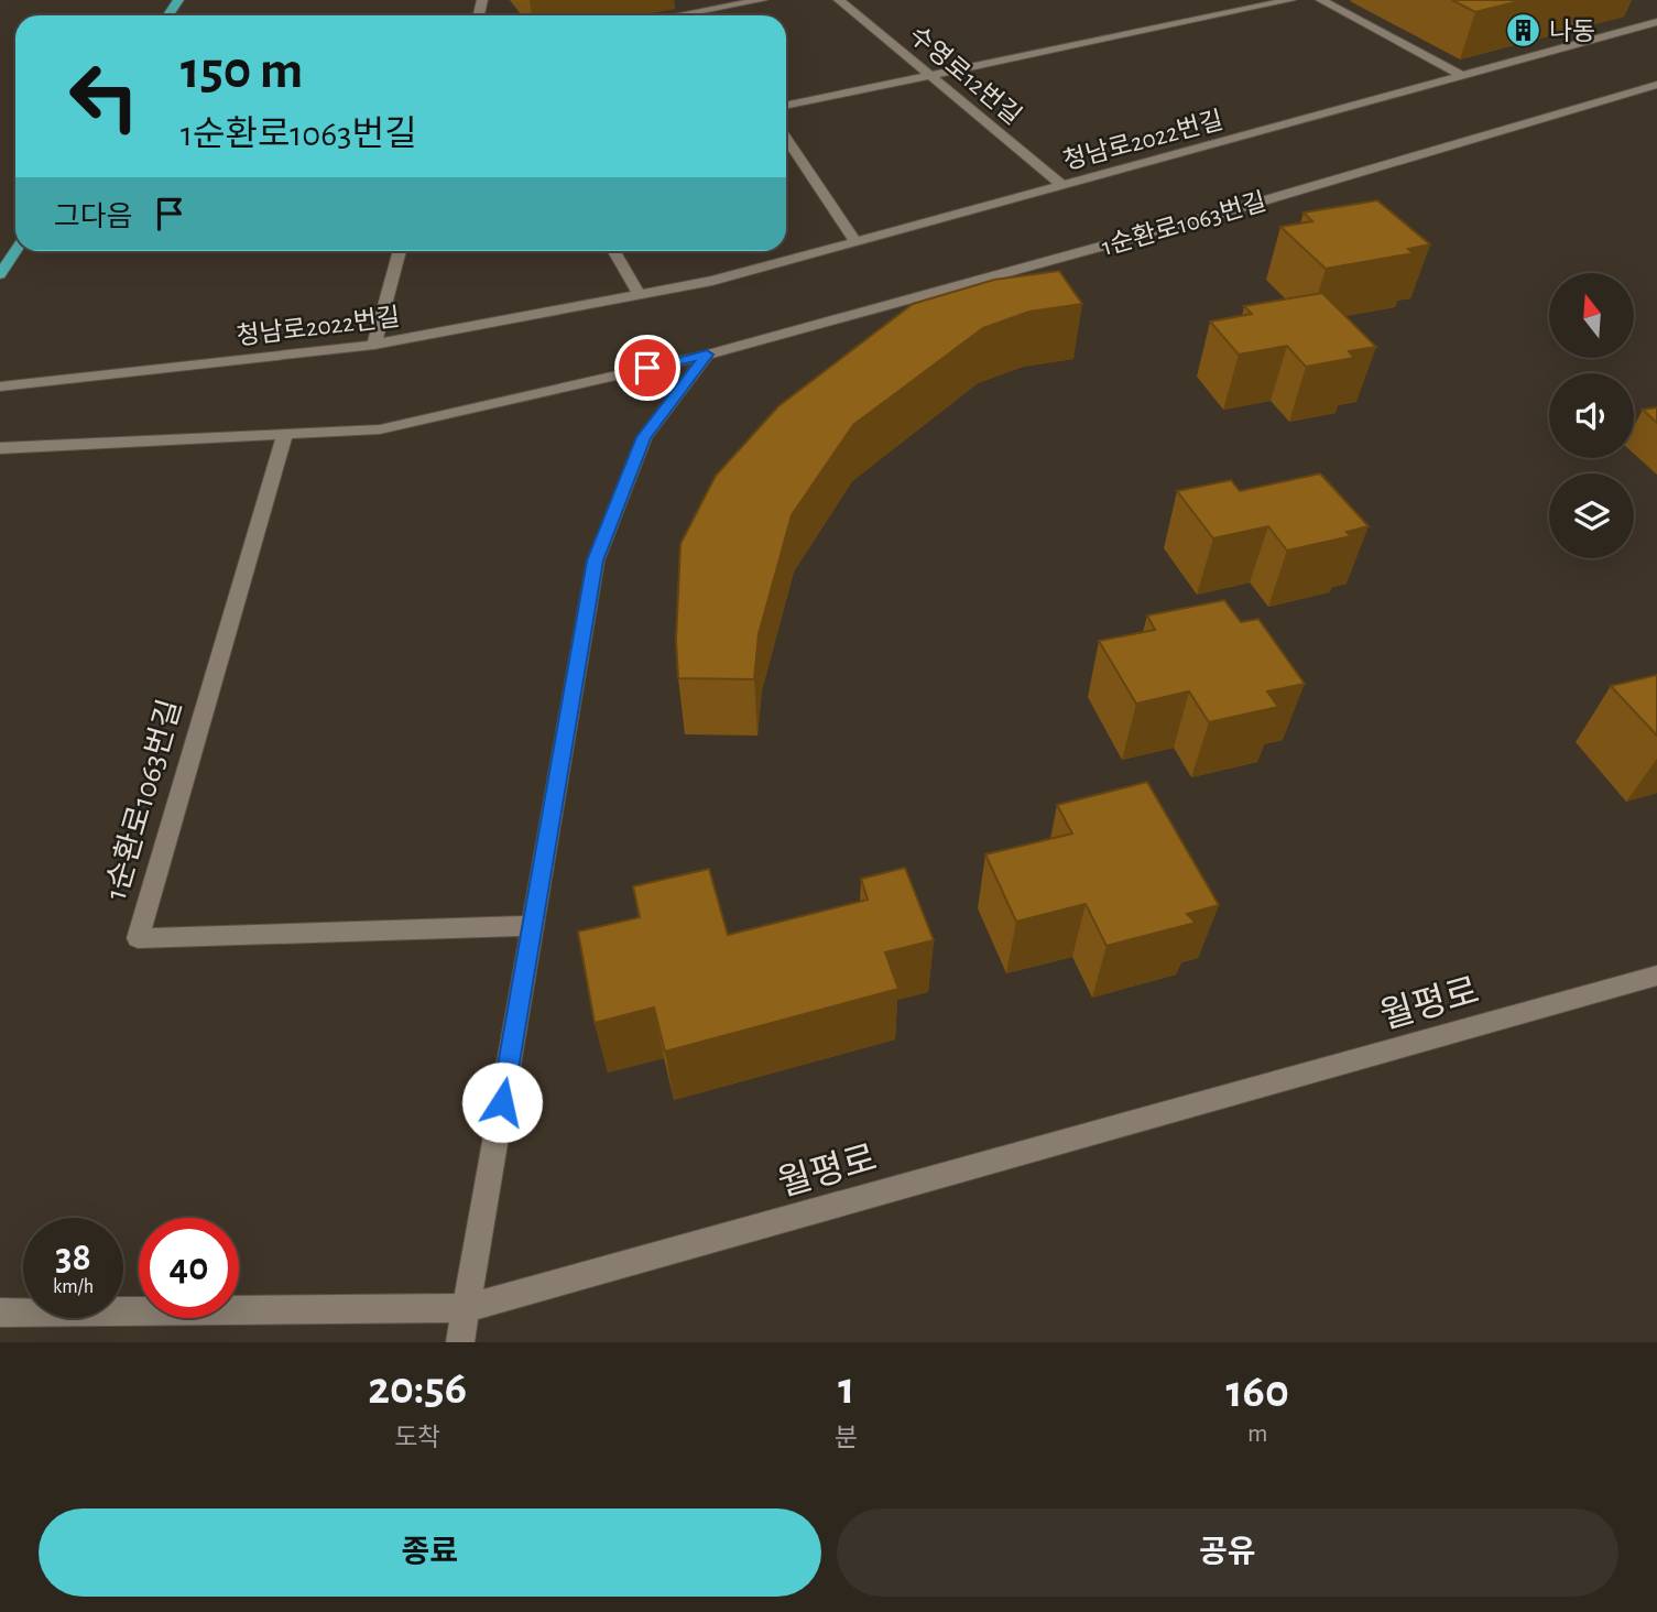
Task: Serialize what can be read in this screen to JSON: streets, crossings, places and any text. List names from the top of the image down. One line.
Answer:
{"streets":{"street":["수영로12번길","청남로2022번길","1순환로1063번길","월평로"]},"crossings":[["수영로12번길","청남로2022번길"]],"places":{"building":["나동"]},"north":"top","page":{"turn":["150 m","1순환로1063번길"],"then":"그다음","speed":"38 km/h","limit":"40","eta":["20:56","도착","1","분","160","m"],"buttons":["종료","공유"]}}
